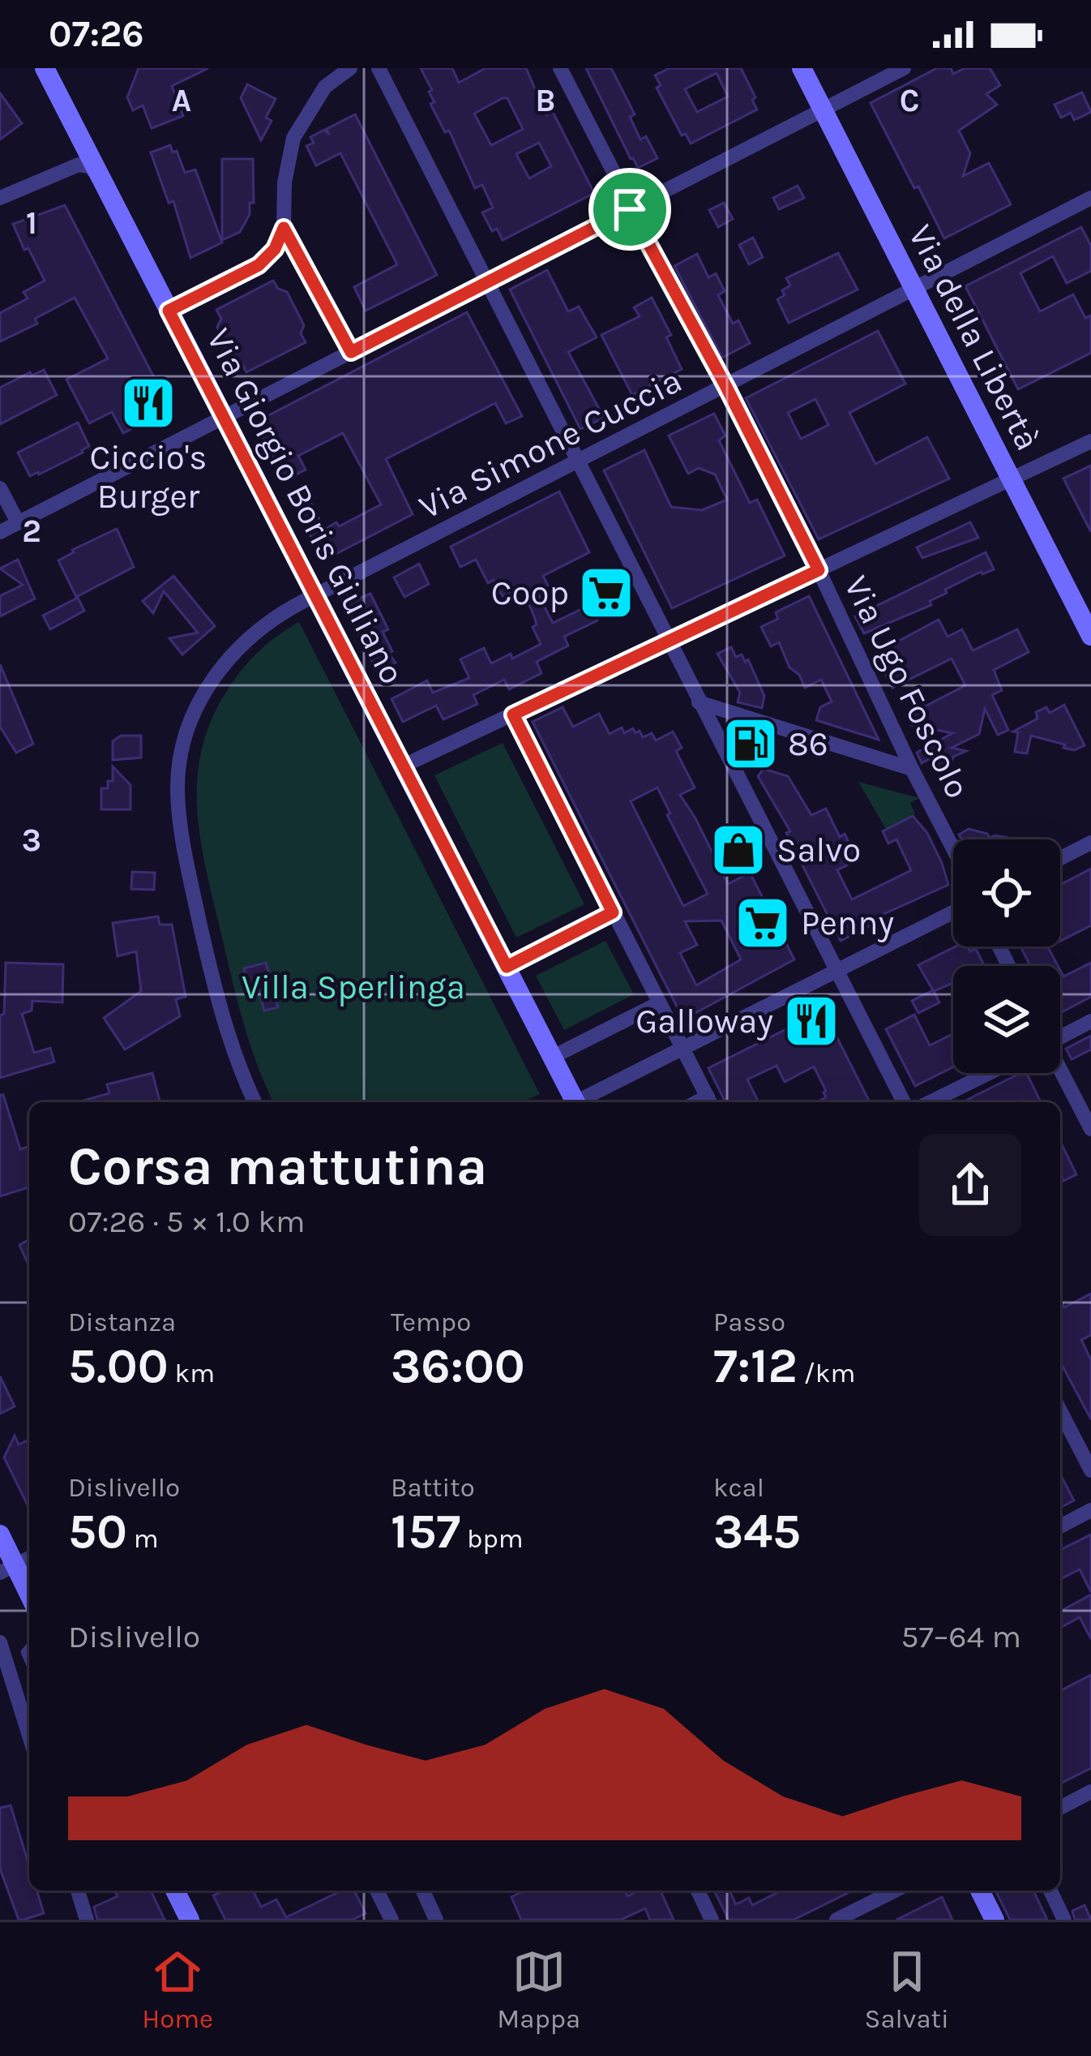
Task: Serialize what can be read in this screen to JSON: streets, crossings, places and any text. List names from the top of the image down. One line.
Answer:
{"streets":{"street":["Via della Libertà","Via Simone Cuccia","Via Giorgio Boris Giuliano","Via Ugo Foscolo"]},"crossings":[["Via della Libertà","Via Simone Cuccia"],["Via Simone Cuccia","Via Giorgio Boris Giuliano"],["Via Simone Cuccia","Via Ugo Foscolo"]],"parks":["Villa Sperlinga"],"places":{"restaurant":["Ciccio's Burger","Galloway"],"supermarket":["Coop","Penny"],"fuel station":["86"],"shop":["Salvo"]},"page":{"status":"07:26","heading":["Corsa mattutina","07:26 · 5 × 1.0 km"],"stats":[["Distanza","5.00 km"],["Tempo","36:00"],["Passo","7:12 /km"],["Dislivello","50 m"],["Battito","157 bpm"],["kcal","345"]],"chart":["Dislivello","57–64 m"],"tabs":["Home","Mappa","Salvati"]},"grid":{"columns":["A","B","C"],"rows":["1","2","3"]}}
